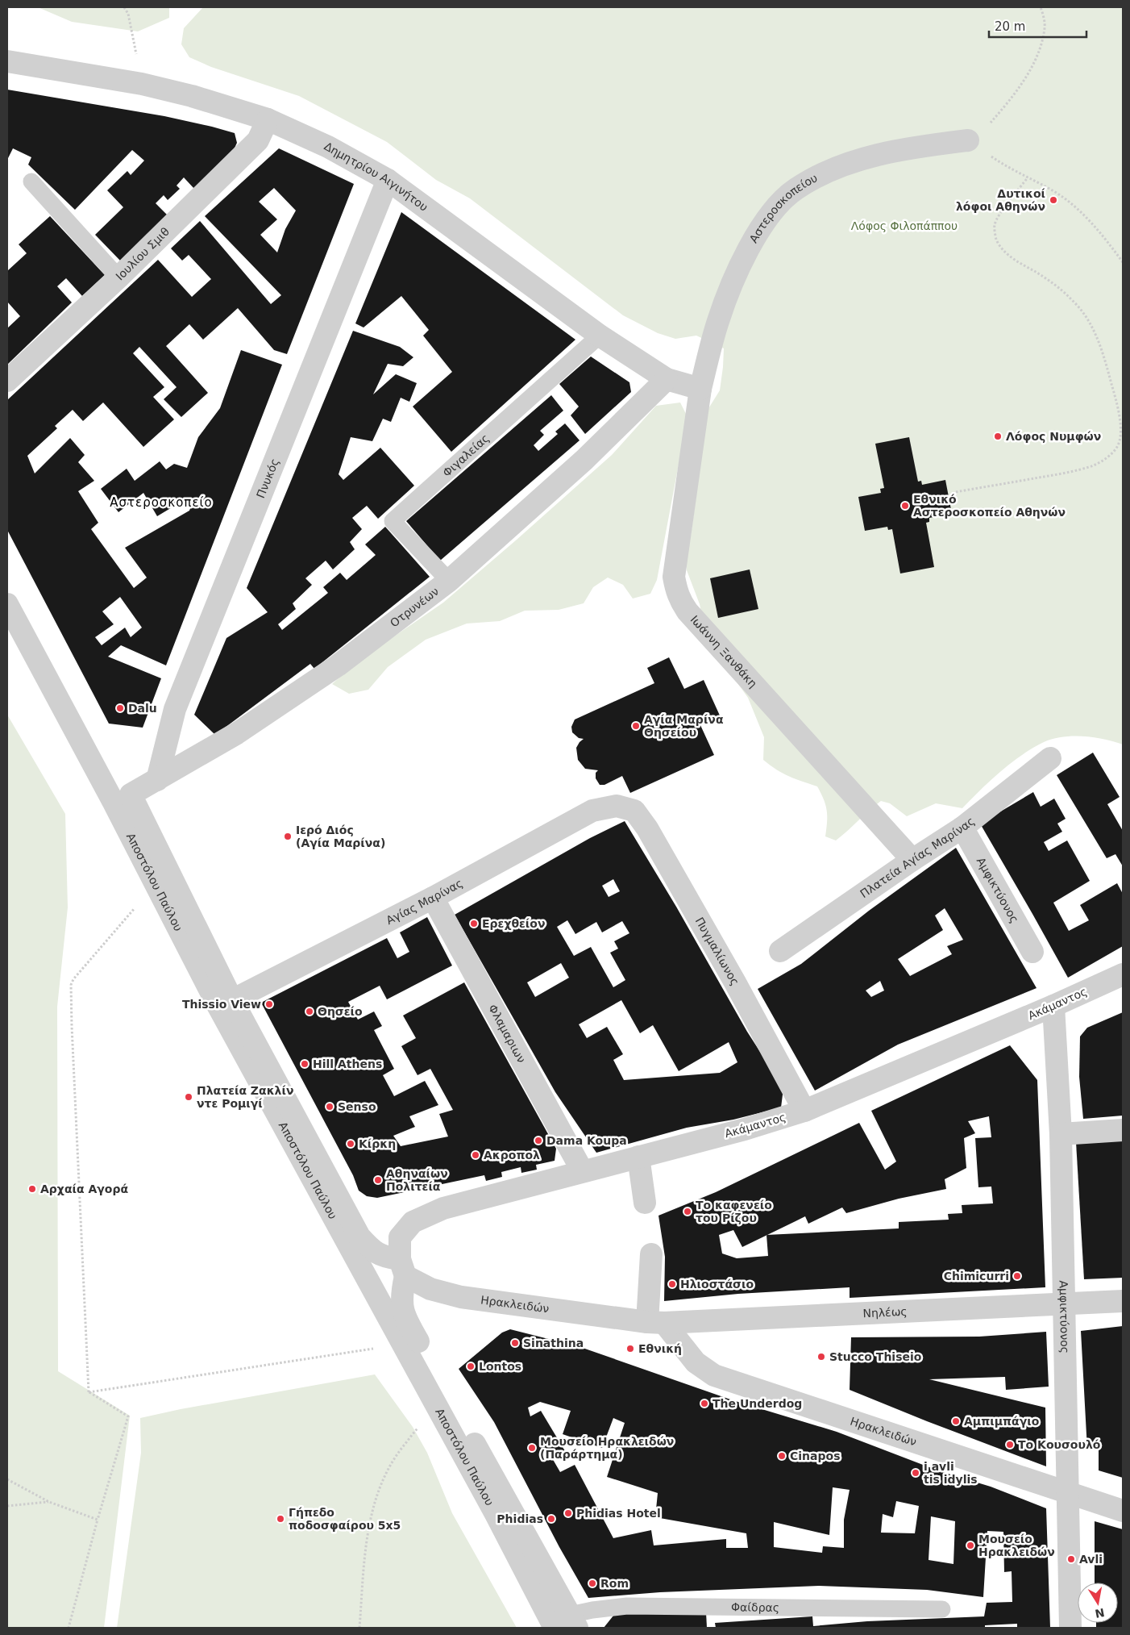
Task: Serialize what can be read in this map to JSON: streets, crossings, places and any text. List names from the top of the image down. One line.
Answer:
{"streets":{"street":["Δημητρίου Αιγινήτου","Αστεροσκοπείου","Ιουλίου Σμιθ","Πνυκός","Οτρυνέων","Ιωάννη Ξανθάκη","Πλατεία Αγίας Μαρίνας","Αποστόλου Παύλου","Αμφικτύονος","Αγίας Μαρίνας","Πυγμαλίωνος","Ακάμαντος","Φλαμαριων","Ηρακλειδών","Νηλέως"],"lane":["Φιγαλείας","Φαίδρας"]},"crossings":[["Δημητρίου Αιγινήτου","Αστεροσκοπείου"],["Δημητρίου Αιγινήτου","Ιουλίου Σμιθ"],["Δημητρίου Αιγινήτου","Φιγαλείας"],["Δημητρίου Αιγινήτου","Πνυκός"],["Δημητρίου Αιγινήτου","Οτρυνέων"],["Δημητρίου Αιγινήτου","Ιωάννη Ξανθάκη"],["Αστεροσκοπείου","Ιωάννη Ξανθάκη"],["Φιγαλείας","Οτρυνέων"],["Πνυκός","Οτρυνέων"],["Οτρυνέων","Αποστόλου Παύλου"],["Ιωάννη Ξανθάκη","Πλατεία Αγίας Μαρίνας"],["Πλατεία Αγίας Μαρίνας","Αμφικτύονος"],["Αποστόλου Παύλου","Αγίας Μαρίνας"],["Αποστόλου Παύλου","Ακάμαντος"],["Αποστόλου Παύλου","Ηρακλειδών"],["Αποστόλου Παύλου","Φαίδρας"],["Αμφικτύονος","Ακάμαντος"],["Αμφικτύονος","Ηρακλειδών"],["Αμφικτύονος","Νηλέως"],["Αγίας Μαρίνας","Πυγμαλίωνος"],["Αγίας Μαρίνας","Φλαμαριων"],["Πυγμαλίωνος","Ακάμαντος"],["Ακάμαντος","Φλαμαριων"],["Ακάμαντος","Ηρακλειδών"],["Ηρακλειδών","Νηλέως"]],"districts":["Αστεροσκοπείο"],"parks":["Λόφος Φιλοπάππου"],"places":["Δυτικοί λόφοι Αθηνών","Λόφος Νυμφών","Εθνικό Αστεροσκοπείο Αθηνών","Dalu","Αγία Μαρίνα Θησείου","Ιερό Διός (Αγία Μαρίνα)","Ερεχθείον","Thissio View","Θησείο","Hill Athens","Πλατεία Ζακλίν ντε Ρομιγί","Senso","Dama Koupa","Κίρκη","Ακροπολ","Αθηναίων Πολιτεία","Αρχαία Αγορά","Το καφενείο του Ρίζου","Chimicurri","Ηλιοστάσιο","Sinathina","Εθνική","Stucco Thiseio","Lontos","The Underdog","Αμπιμπάγιο","Το Κουσουλό","Μουσείο Ηρακλειδών (Παράρτημα)","Cinapos","i avli tis idylis","Phidias Hotel","Γήπεδο ποδοσφαίρου 5x5","Phidias","Μουσείο Ηρακλειδών","Avli","Rom"],"scale_bar":"20 m","north":"bottom"}
